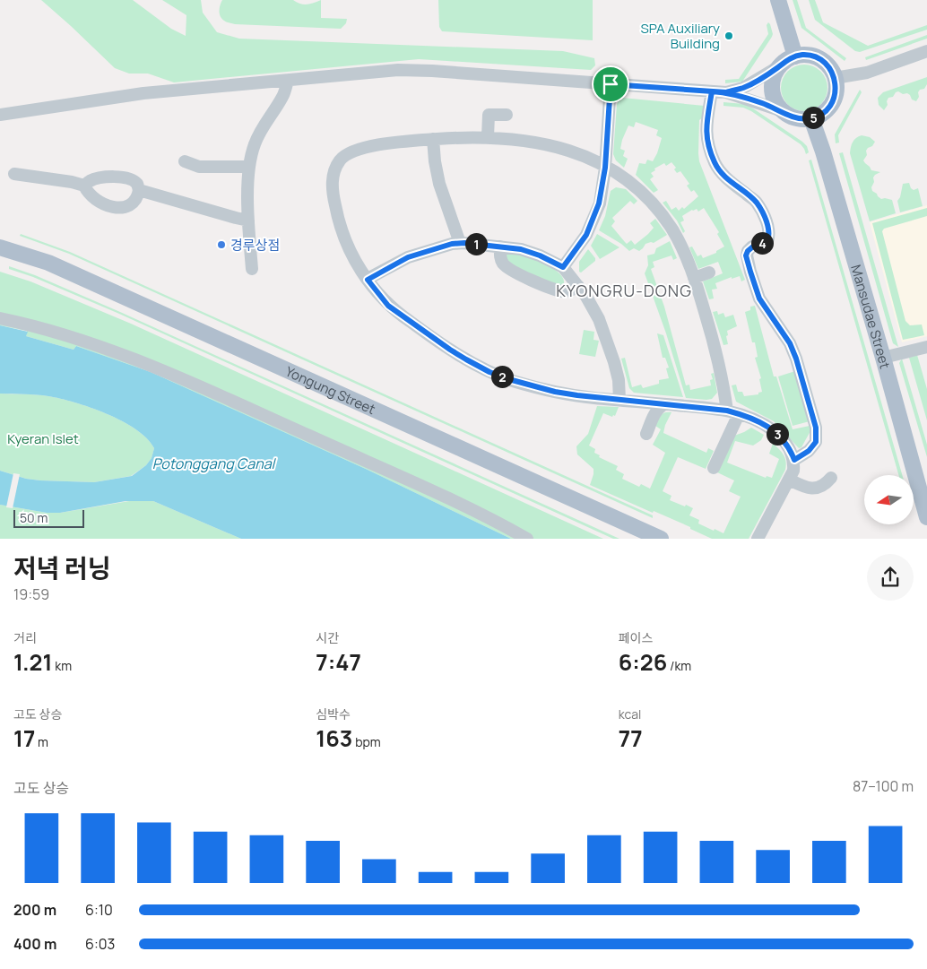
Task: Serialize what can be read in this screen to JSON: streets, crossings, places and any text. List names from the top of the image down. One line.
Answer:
{"streets":{"main road":["Mansudae Street","Yongung Street"]},"districts":["KYONGRU-DONG"],"water":["Potonggang Canal"],"parks":["Kyeran Islet"],"places":["SPA Auxiliary Building","경루상점"],"scale_bar":"50 m","north":"left","page":{"pins":["5","4","1","2","3"],"scale":"50 m","heading":["저녁 러닝","19:59"],"stats":[["거리","1.21 km"],["시간","7:47"],["페이스","6:26 /km"],["고도 상승","17 m"],["심박수","163 bpm"],["kcal","77"]],"chart":["고도 상승","87–100 m"],"list":[{"name":"200 m","note":"6:10"},{"name":"400 m","note":"6:03"}]}}
